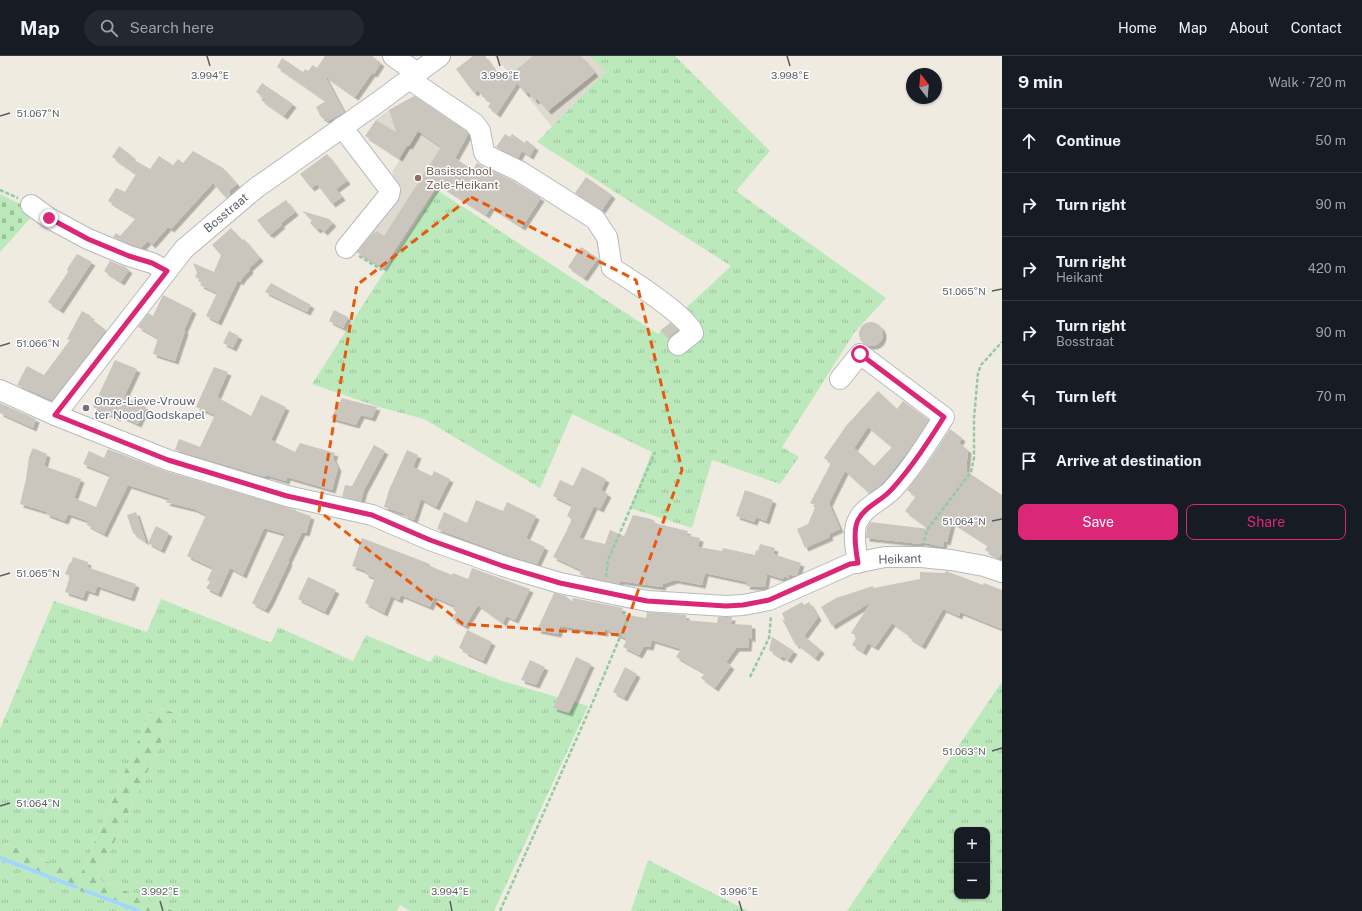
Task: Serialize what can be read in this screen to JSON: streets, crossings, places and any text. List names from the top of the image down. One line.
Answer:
{"streets":{"street":["Bosstraat","Heikant"]},"crossings":[["Bosstraat","Heikant"]],"places":["Basisschool Zele-Heikant","Onze-Lieve-Vrouw ter Nood Godskapel"],"north":"top","page":{"header":"Map","search":"Search here","nav":["Home","Map","About","Contact"],"heading":["9 min","Walk · 720 m"],"list":[["Continue","50 m"],["Turn right","90 m"],["Turn right","Heikant","420 m"],["Turn right","Bosstraat","90 m"],["Turn left","70 m"],"Arrive at destination"],"buttons":["Save","Share"],"map_buttons":["+","−"]},"coordinates":["3.994°E","3.996°E","3.998°E","51.067°N","51.065°N","51.066°N","51.064°N","51.063°N","3.992°E"]}
